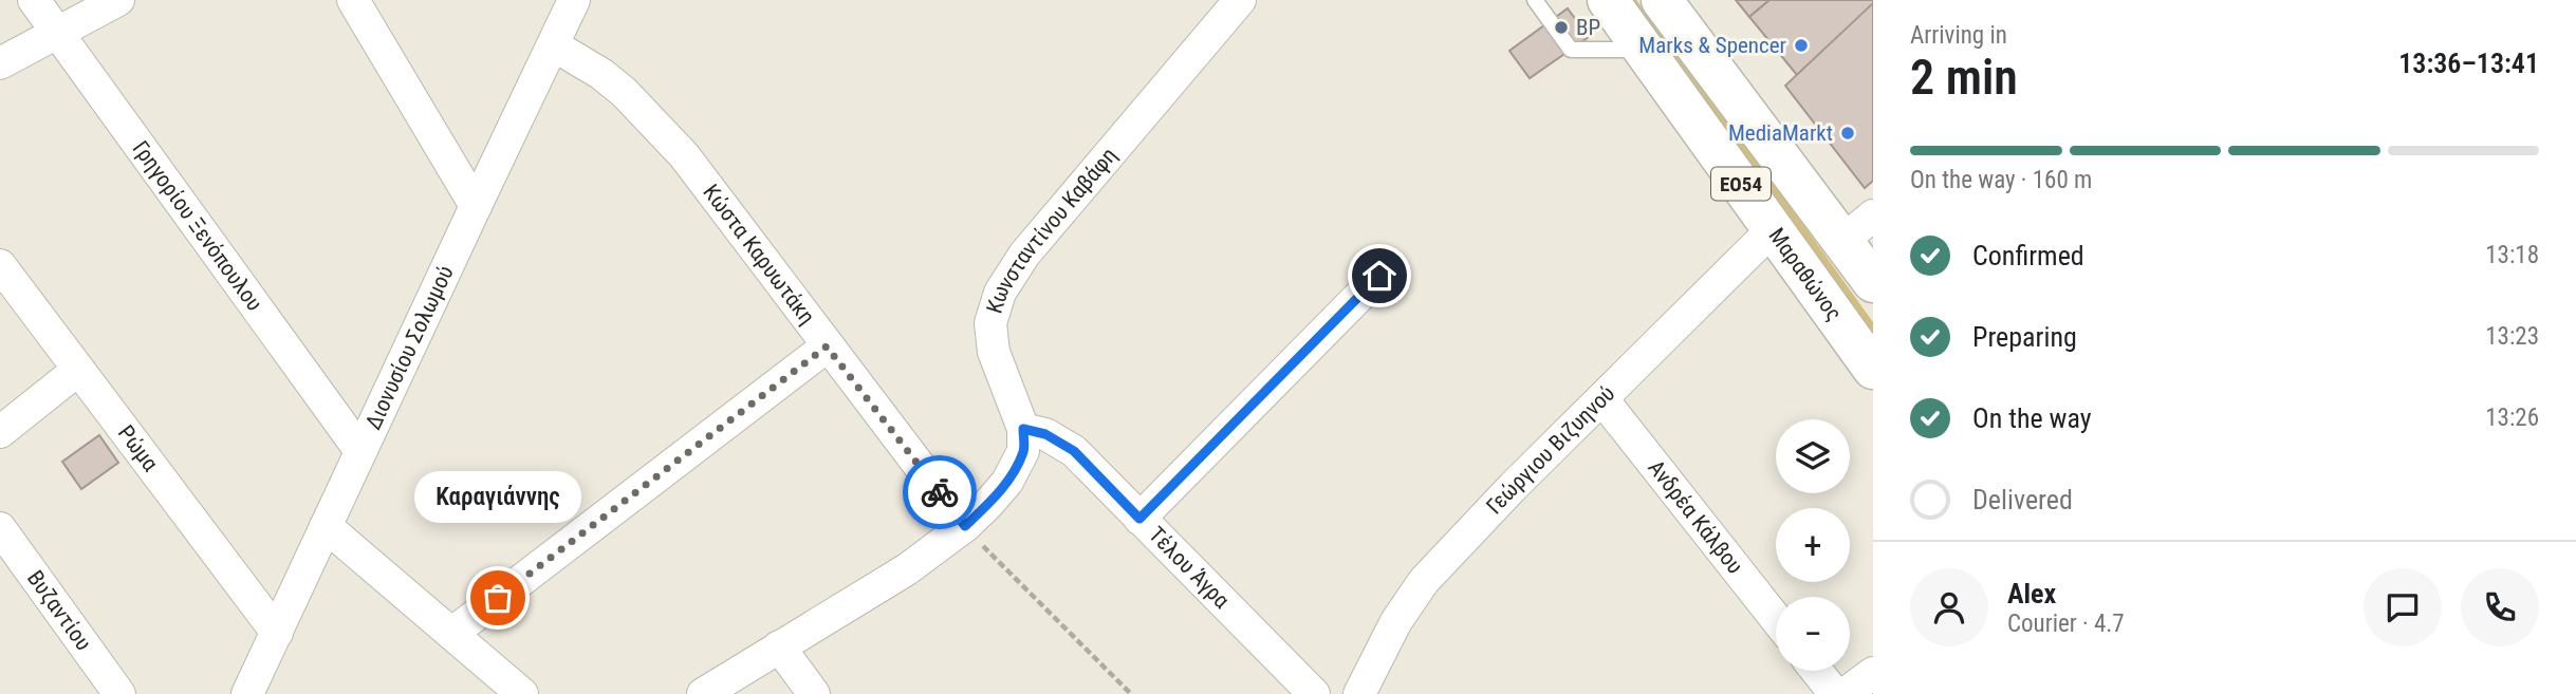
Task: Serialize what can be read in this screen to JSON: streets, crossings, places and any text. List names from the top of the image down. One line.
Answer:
{"streets":{"main road":["ΕΟ54","Μαραθώνος"],"street":["Γρηγορίου Ξενόπουλου","Κωνσταντίνου Καβάφη","Κώστα Καρυωτάκη","Διονυσίου Σολωμού","Ρώμα","Γεώργιου Βιζυηνού","Ανδρέα Κάλβου","Τέλου Άγρα","Βυζαντίου"]},"crossings":[["Γρηγορίου Ξενόπουλου","Διονυσίου Σολωμού"],["Κωνσταντίνου Καβάφη","Τέλου Άγρα"],["Κώστα Καρυωτάκη","Διονυσίου Σολωμού"],["Μαραθώνος","Γεώργιου Βιζυηνού"],["Διονυσίου Σολωμού","Ρώμα"],["Γεώργιου Βιζυηνού","Ανδρέα Κάλβου"]],"places":["BP","Marks & Spencer","MediaMarkt","Καραγιάννης"],"page":{"heading":["2 min","Arriving in","13:36–13:41"],"panel":["Alex","Courier · 4.7"],"bar":"On the way · 160 m","list":[["Confirmed","13:18"],["Preparing","13:23"],["On the way","13:26"],"Delivered"],"map_buttons":["+","−"],"bubble":"Καραγιάννης"}}
